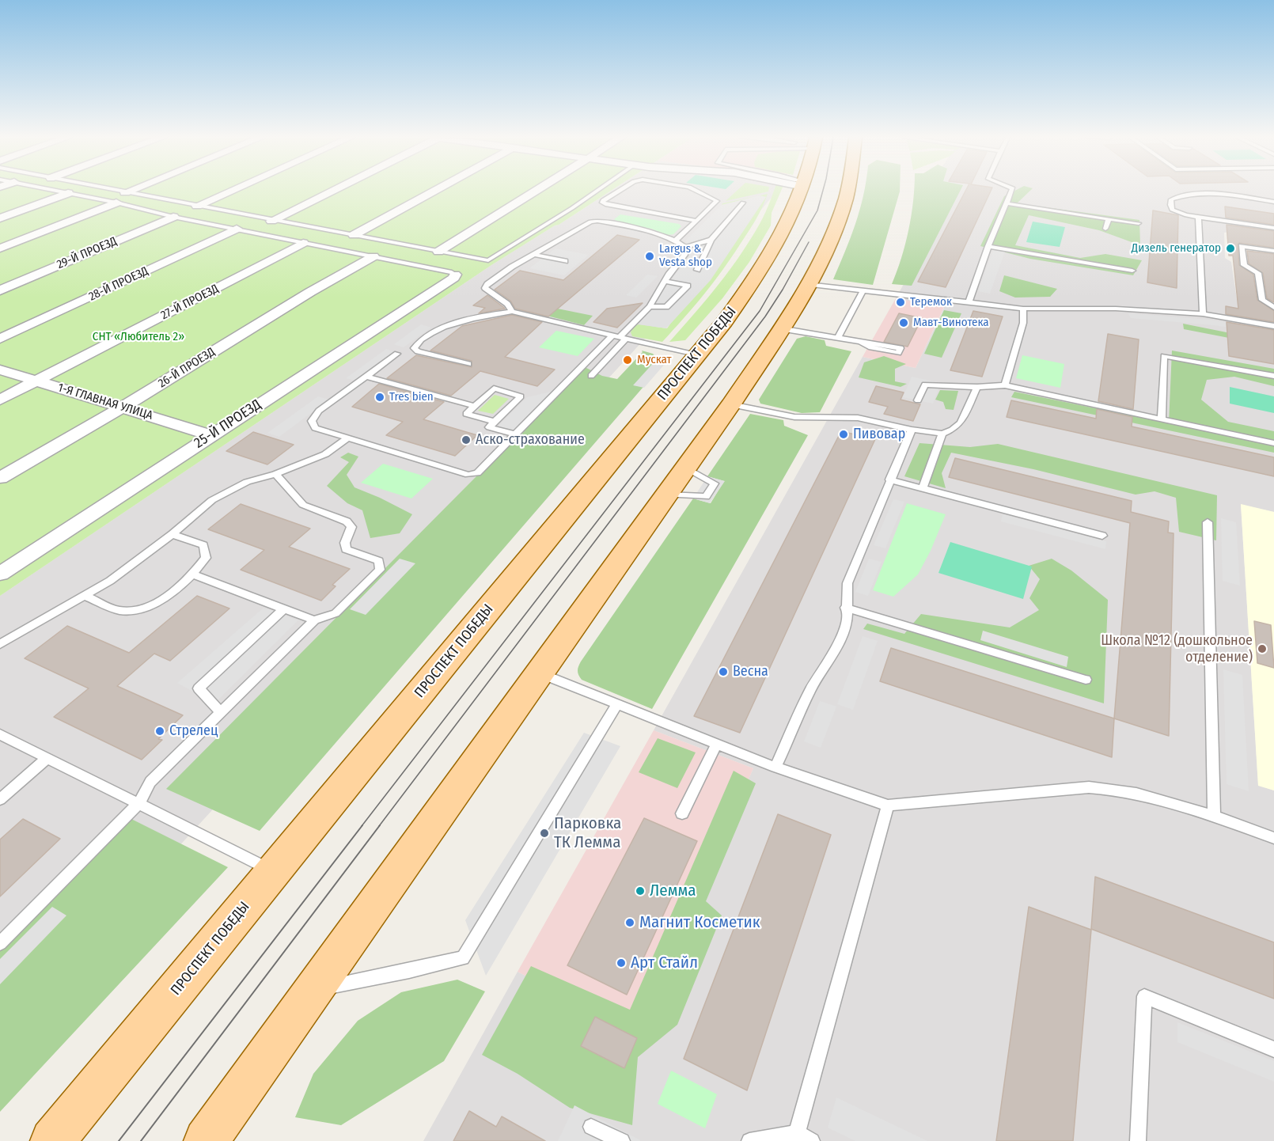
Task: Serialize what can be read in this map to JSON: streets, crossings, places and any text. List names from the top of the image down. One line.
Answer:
{"streets":{"main road":["ПРОСПЕКТ ПОБЕДЫ"],"street":["29-Й ПРОЕЗД","28-Й ПРОЕЗД","27-Й ПРОЕЗД","26-Й ПРОЕЗД","1-Я ГЛАВНАЯ УЛИЦА","25-Й ПРОЕЗД"]},"crossings":[["27-Й ПРОЕЗД","1-Я ГЛАВНАЯ УЛИЦА"],["26-Й ПРОЕЗД","1-Я ГЛАВНАЯ УЛИЦА"],["1-Я ГЛАВНАЯ УЛИЦА","25-Й ПРОЕЗД"]],"parks":["СНТ «Любитель 2»"],"places":["Дизель генератор","Largus & Vesta shop","Теремок","Мавт-Винотека","Мускат","Tres bien","Пивовар","Аско-страхование","Школа №12 (дошкольное отделение)","Весна","Стрелец","Парковка ТК Лемма","Лемма","Магнит Косметик","Арт Стайл"]}
